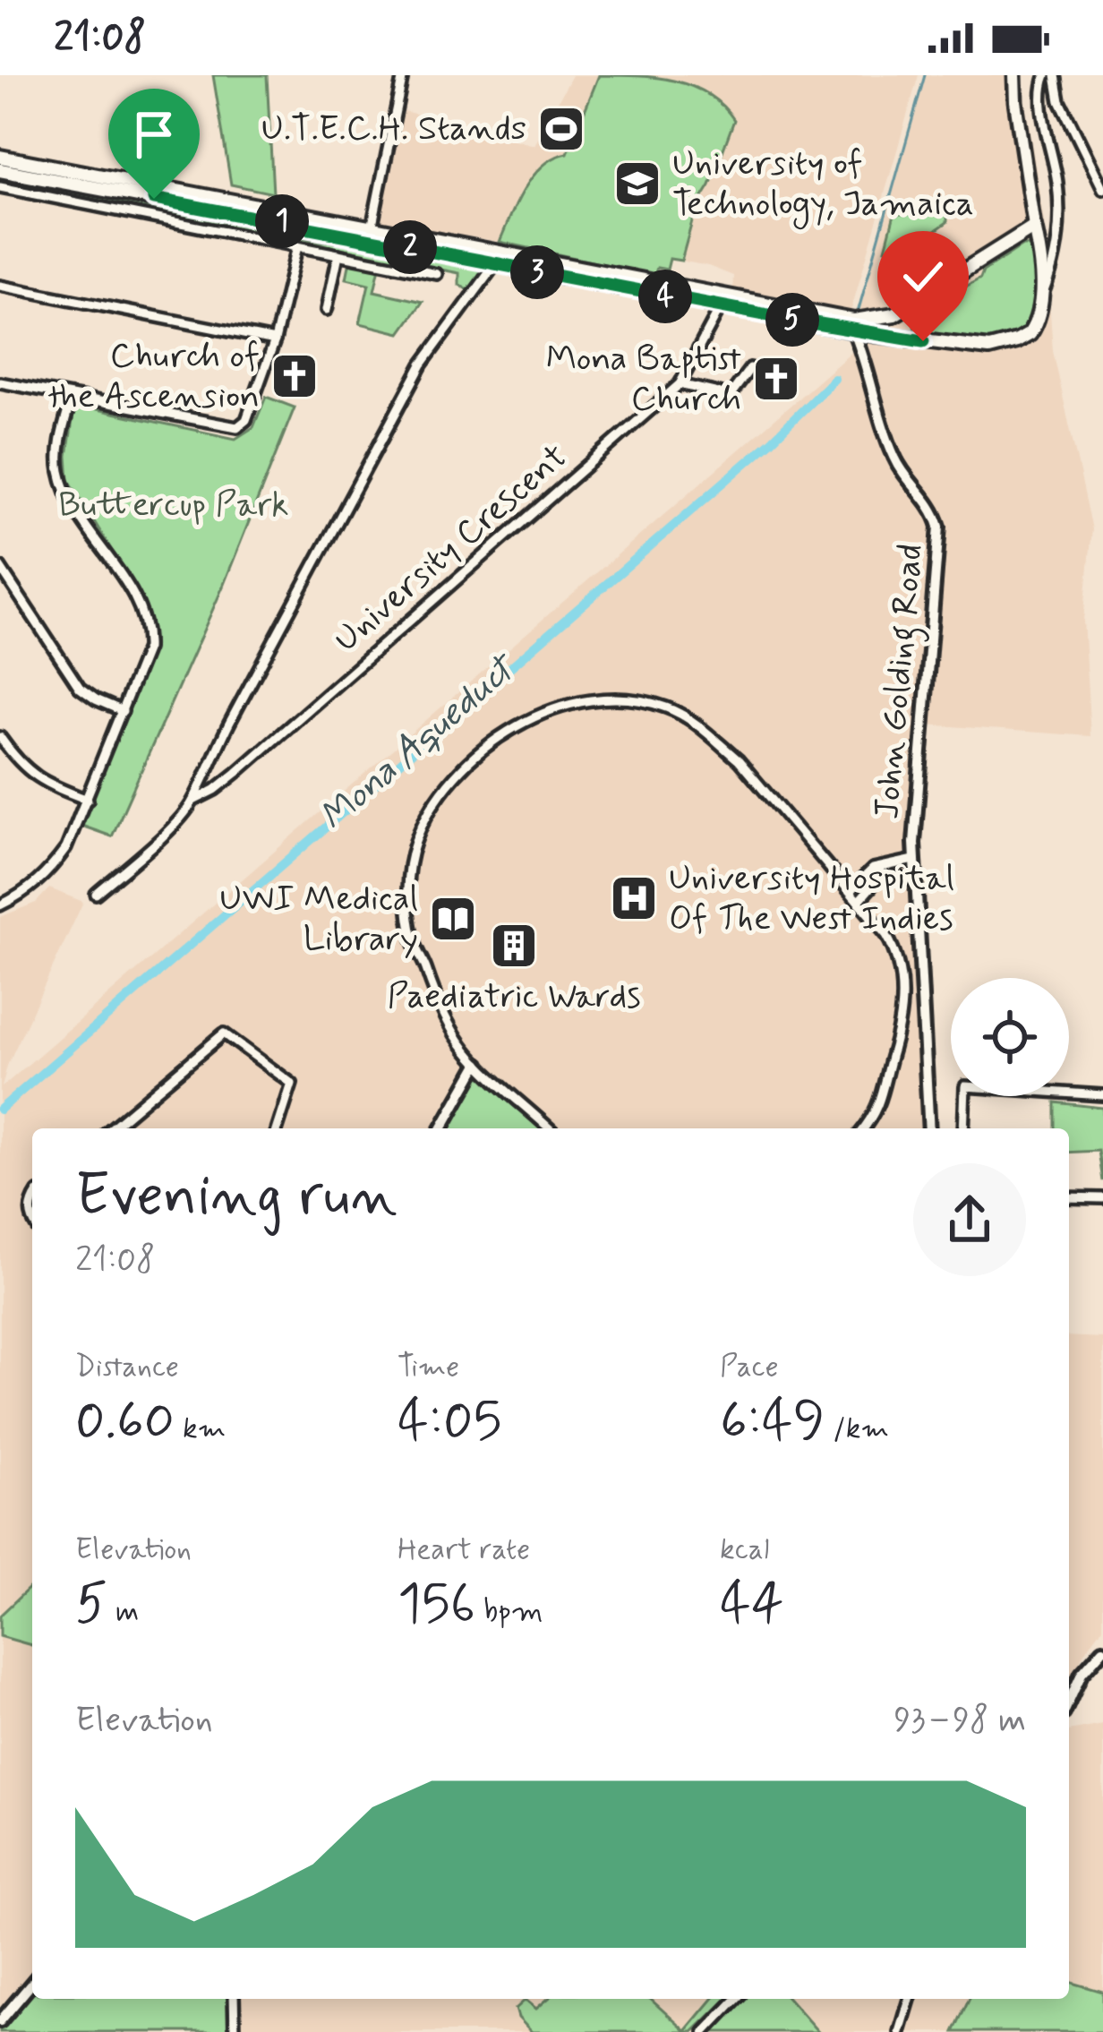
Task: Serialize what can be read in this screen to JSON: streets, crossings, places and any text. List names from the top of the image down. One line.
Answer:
{"streets":{"street":["University Crescent","John Golding Road"]},"water":["Mona Aqueduct"],"parks":["Buttercup Park"],"places":{"sports":["U.T.E.C.H. Stands"],"school or university":["University of Technology, Jamaica"],"church":["Church of the Ascension","Mona Baptist Church"],"hospital":["University Hospital Of The West Indies"],"library":["UWI Medical Library"],"building":["Paediatric Wards"]},"page":{"status":"21:08","pins":["1","2","3","4","5"],"heading":["Evening run","21:08"],"stats":[["Distance","0.60 km"],["Time","4:05"],["Pace","6:49 /km"],["Elevation","5 m"],["Heart rate","156 bpm"],["kcal","44"]],"chart":["Elevation","93–98 m"]}}
